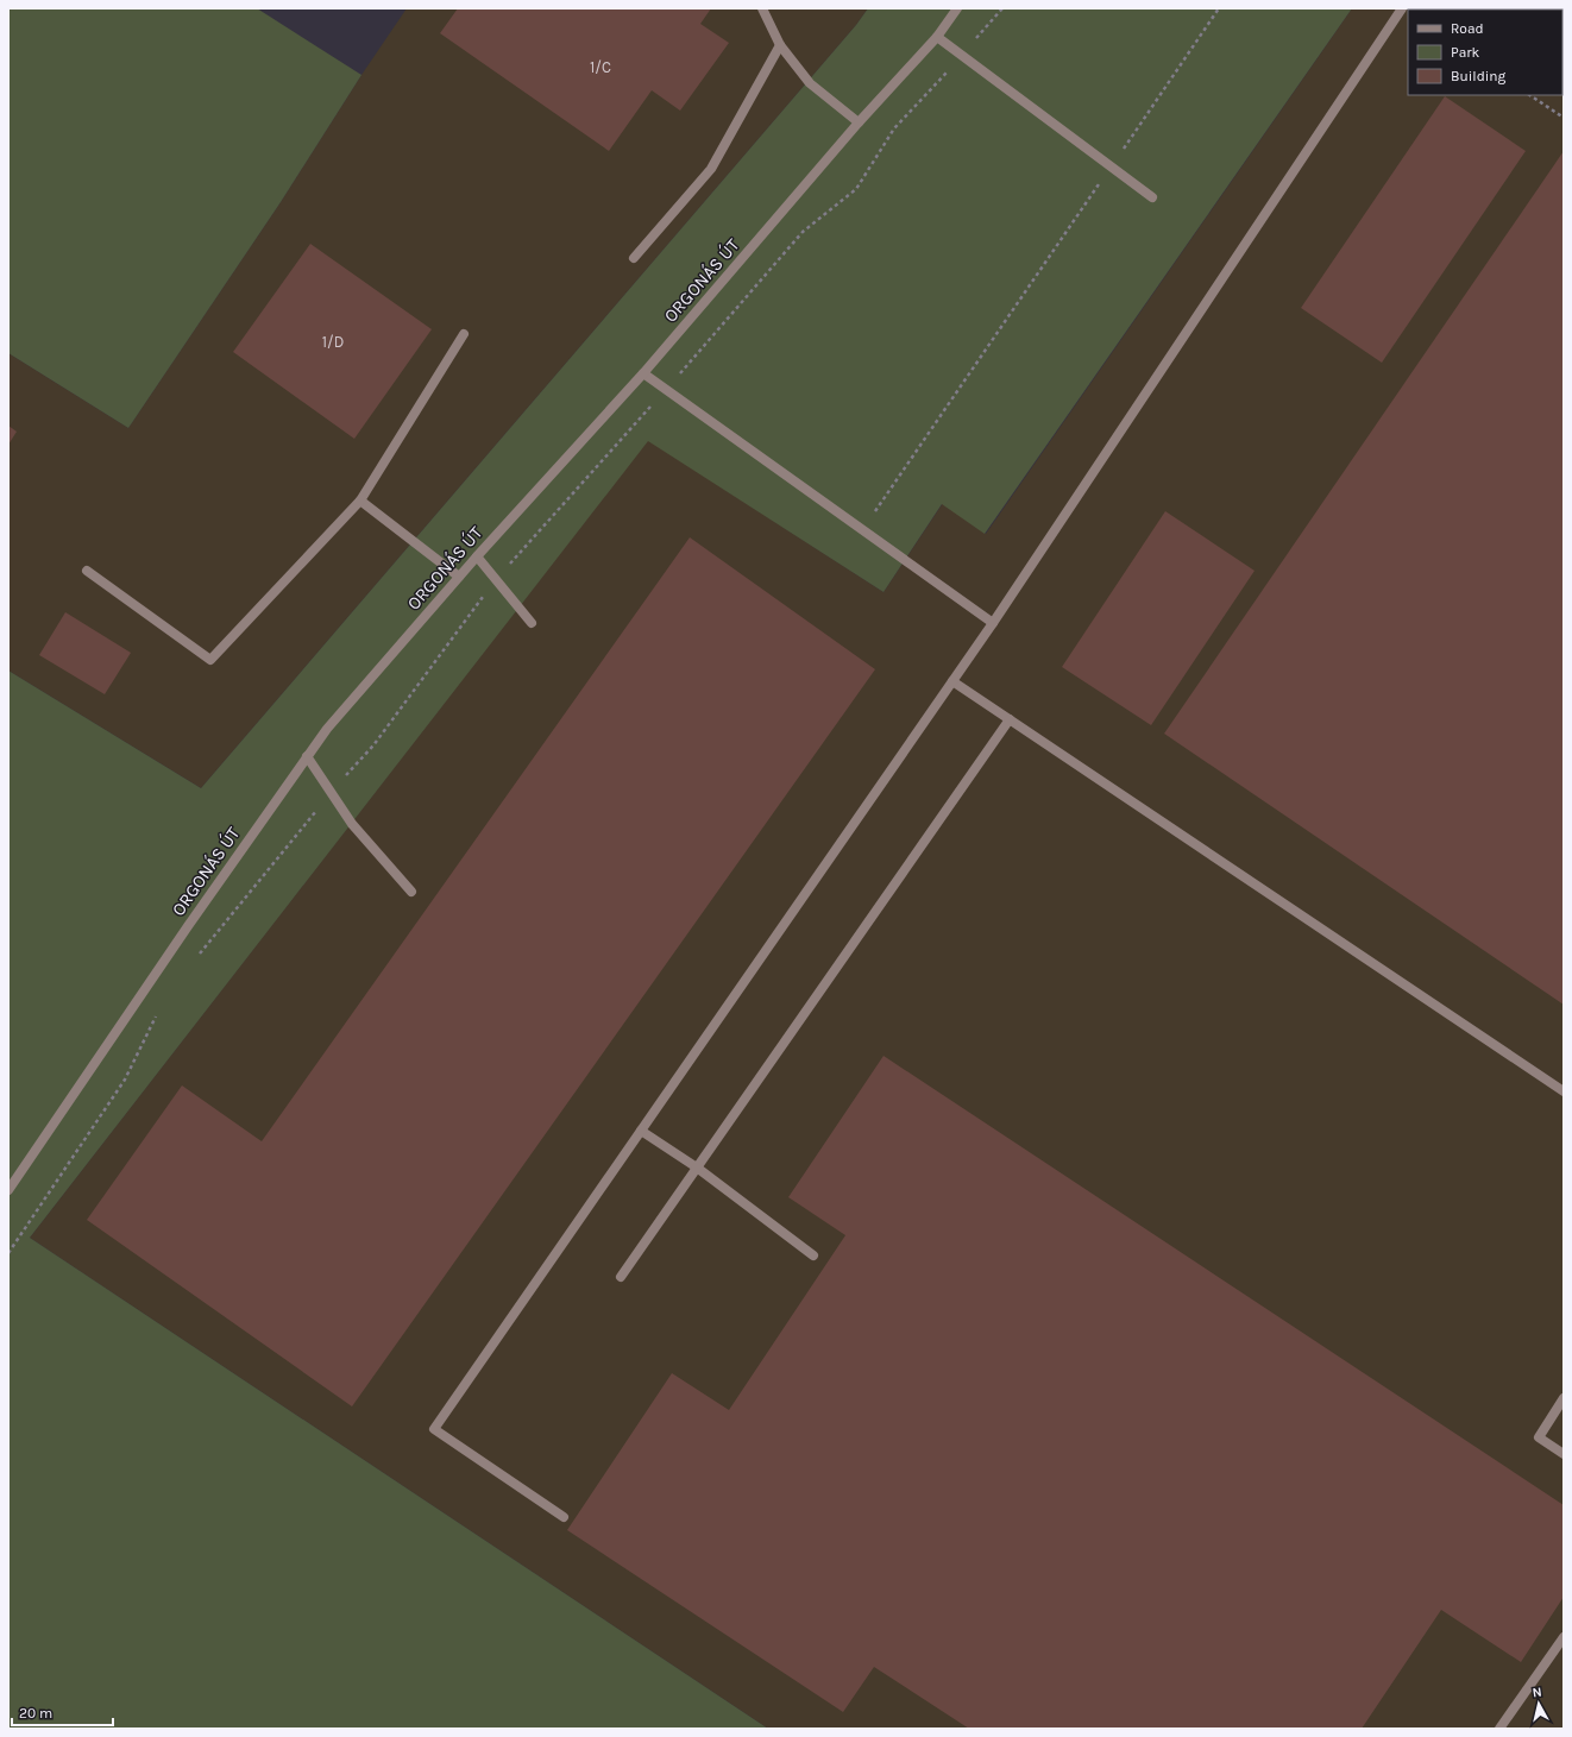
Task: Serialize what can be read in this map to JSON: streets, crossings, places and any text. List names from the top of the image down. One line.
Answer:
{"streets":{"street":["ORGONÁS ÚT"]},"house_numbers":["1/C","1/D"],"legend":["Road","Park","Building"],"scale_bar":"20 m","north":"top"}
